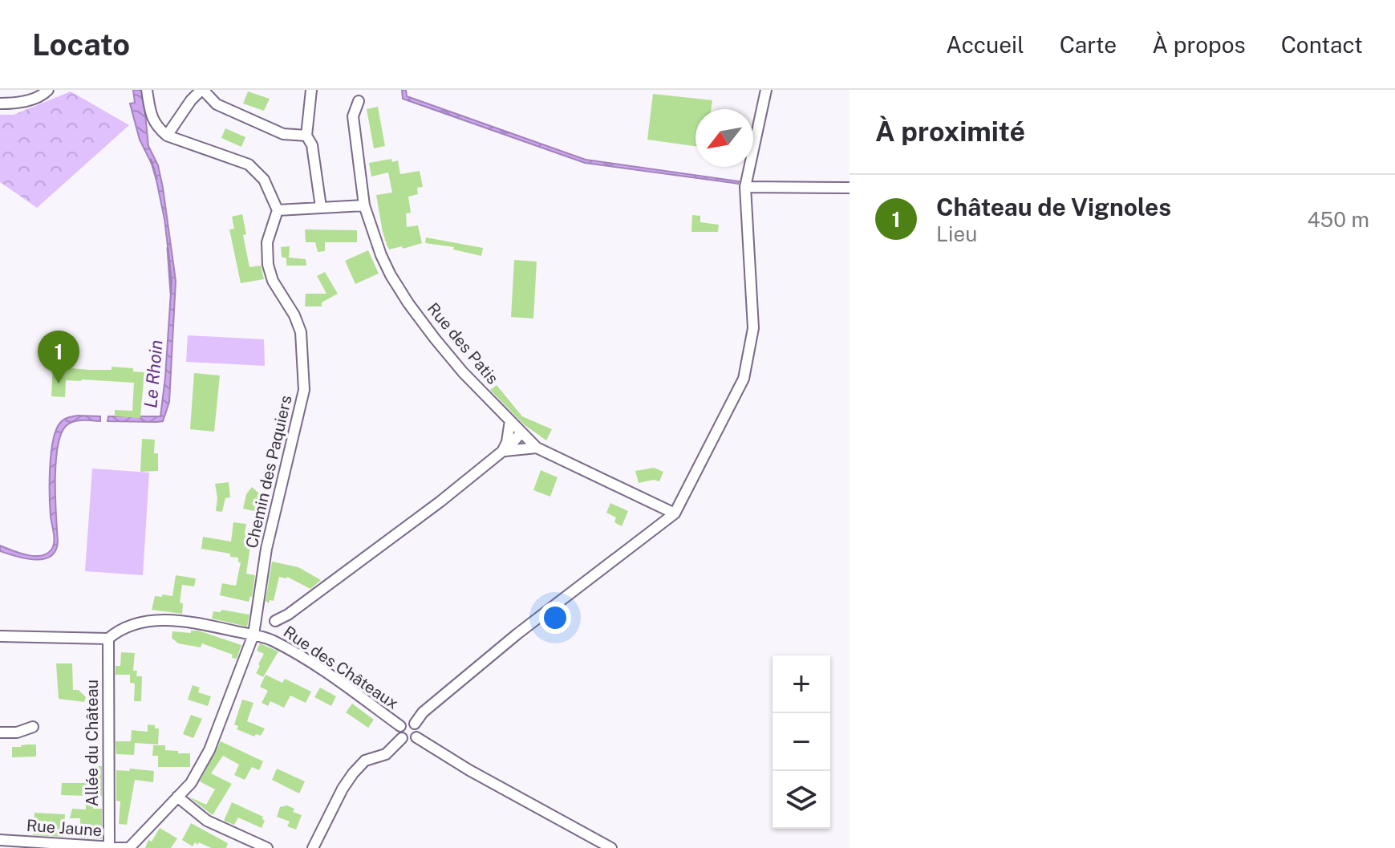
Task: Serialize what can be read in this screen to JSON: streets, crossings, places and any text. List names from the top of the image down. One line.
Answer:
{"streets":{"street":["Rue des Patis","Chemin des Paquiers","Rue des Châteaux","Allée du Château","Rue Jaune"]},"crossings":[["Chemin des Paquiers","Rue des Châteaux"],["Chemin des Paquiers","Rue Jaune"],["Rue des Châteaux","Allée du Château"],["Allée du Château","Rue Jaune"]],"water":["Le Rhoin"],"north":"bottom left","page":{"header":"Locato","nav":["Accueil","Carte","À propos","Contact"],"heading":"À proximité","list":[{"mark":"1","name":"Château de Vignoles","note":"Lieu","value":"450 m"}],"pins":"1","map_buttons":["+","−"]}}
